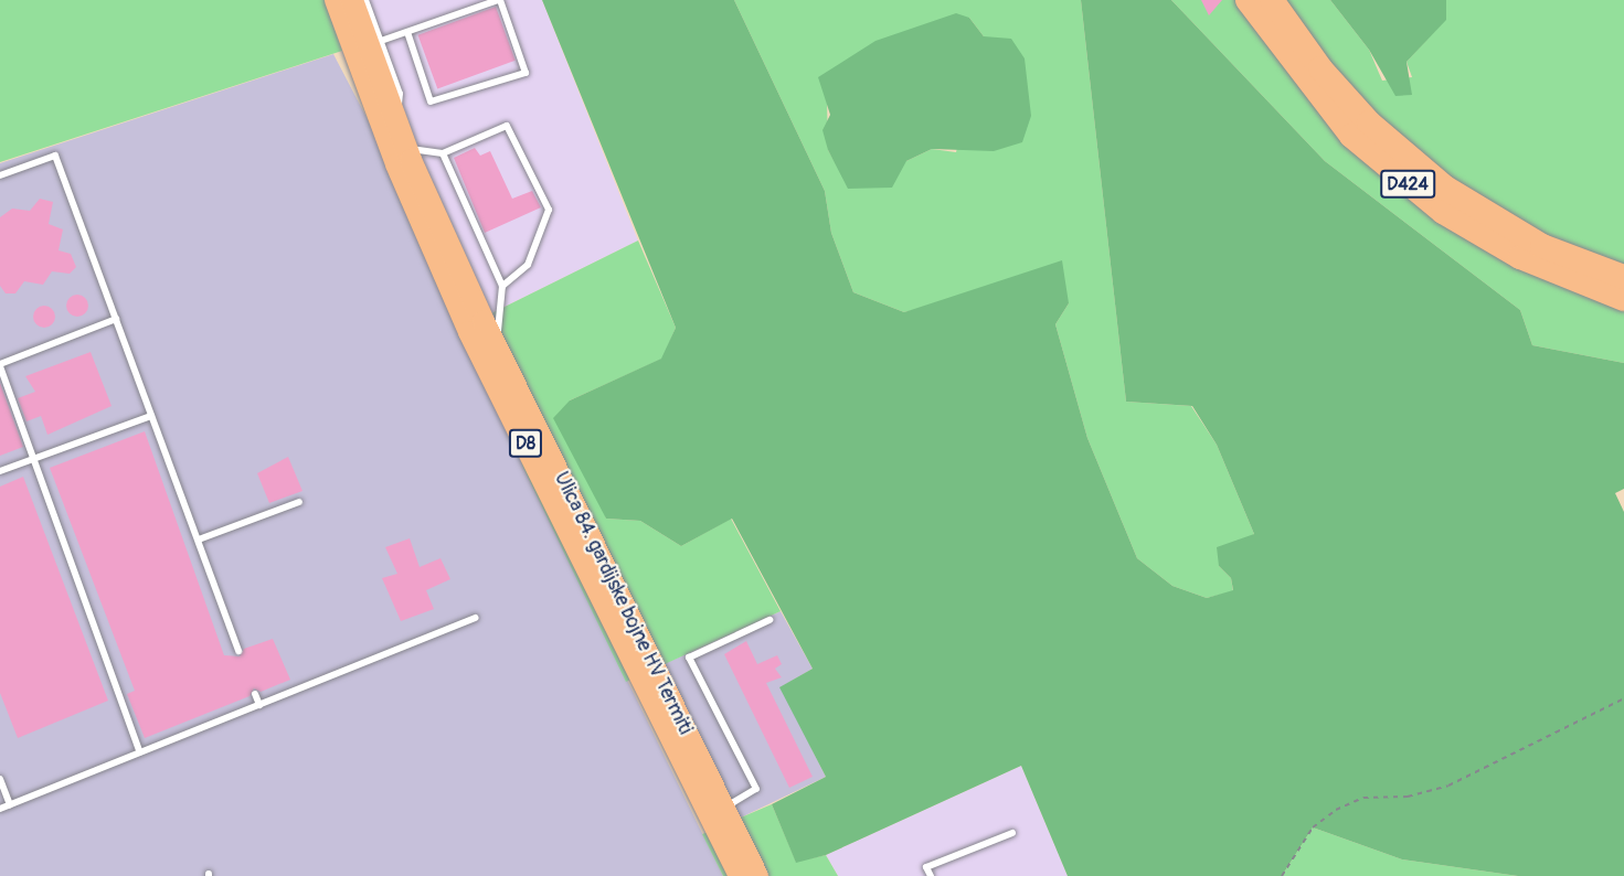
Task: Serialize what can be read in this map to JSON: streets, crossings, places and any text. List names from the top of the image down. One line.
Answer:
{"streets":{"highway":["D424"],"main road":["D8","Ulica 84. gardijske bojne HV Termiti"]}}
